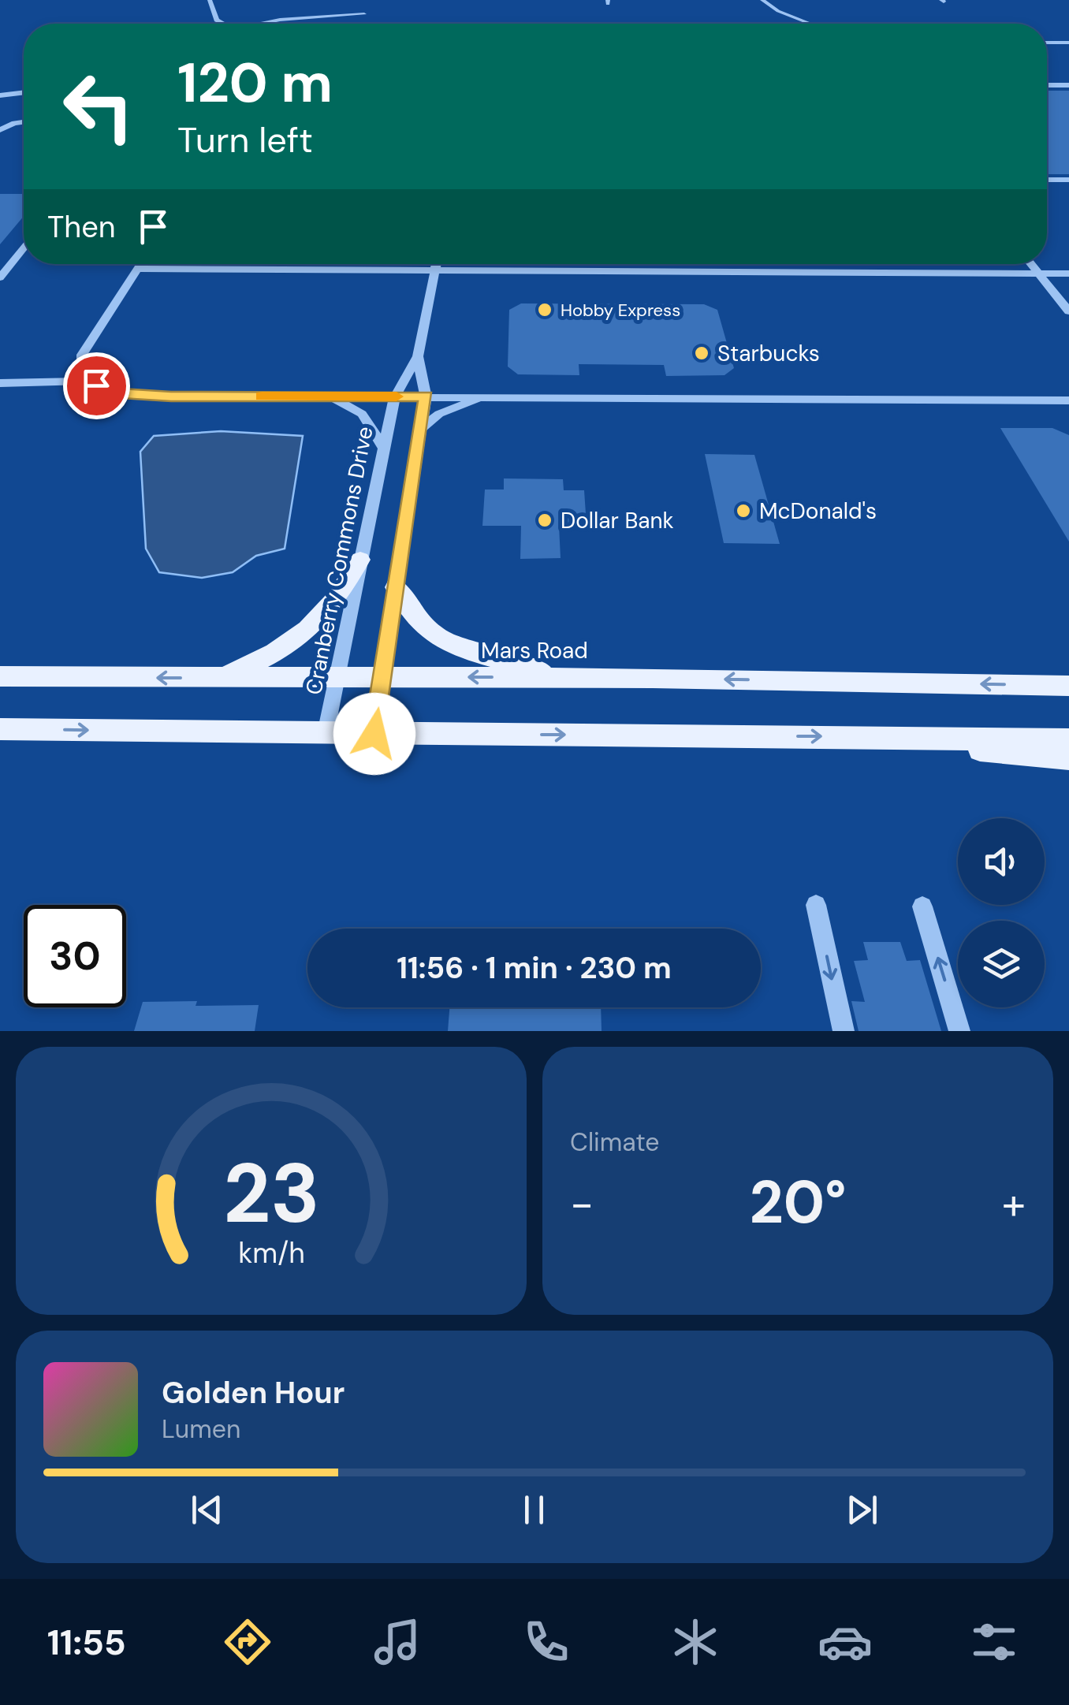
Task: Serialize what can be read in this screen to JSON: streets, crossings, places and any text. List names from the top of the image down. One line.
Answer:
{"streets":{"main road":["Mars Road"],"street":["Cranberry Commons Drive"]},"crossings":[["Cranberry Commons Drive","Mars Road"]],"places":["Hobby Express","Starbucks","McDonald's","Dollar Bank"],"page":{"turn":["120 m","Turn left"],"then":"Then","limit":"30","trip":"11:56 · 1 min · 230 m","tile":"Climate","heat":["−","20°","+"],"song":["Golden Hour","Lumen"],"tabs":"11:55","gauge":["23","km/h"]}}
